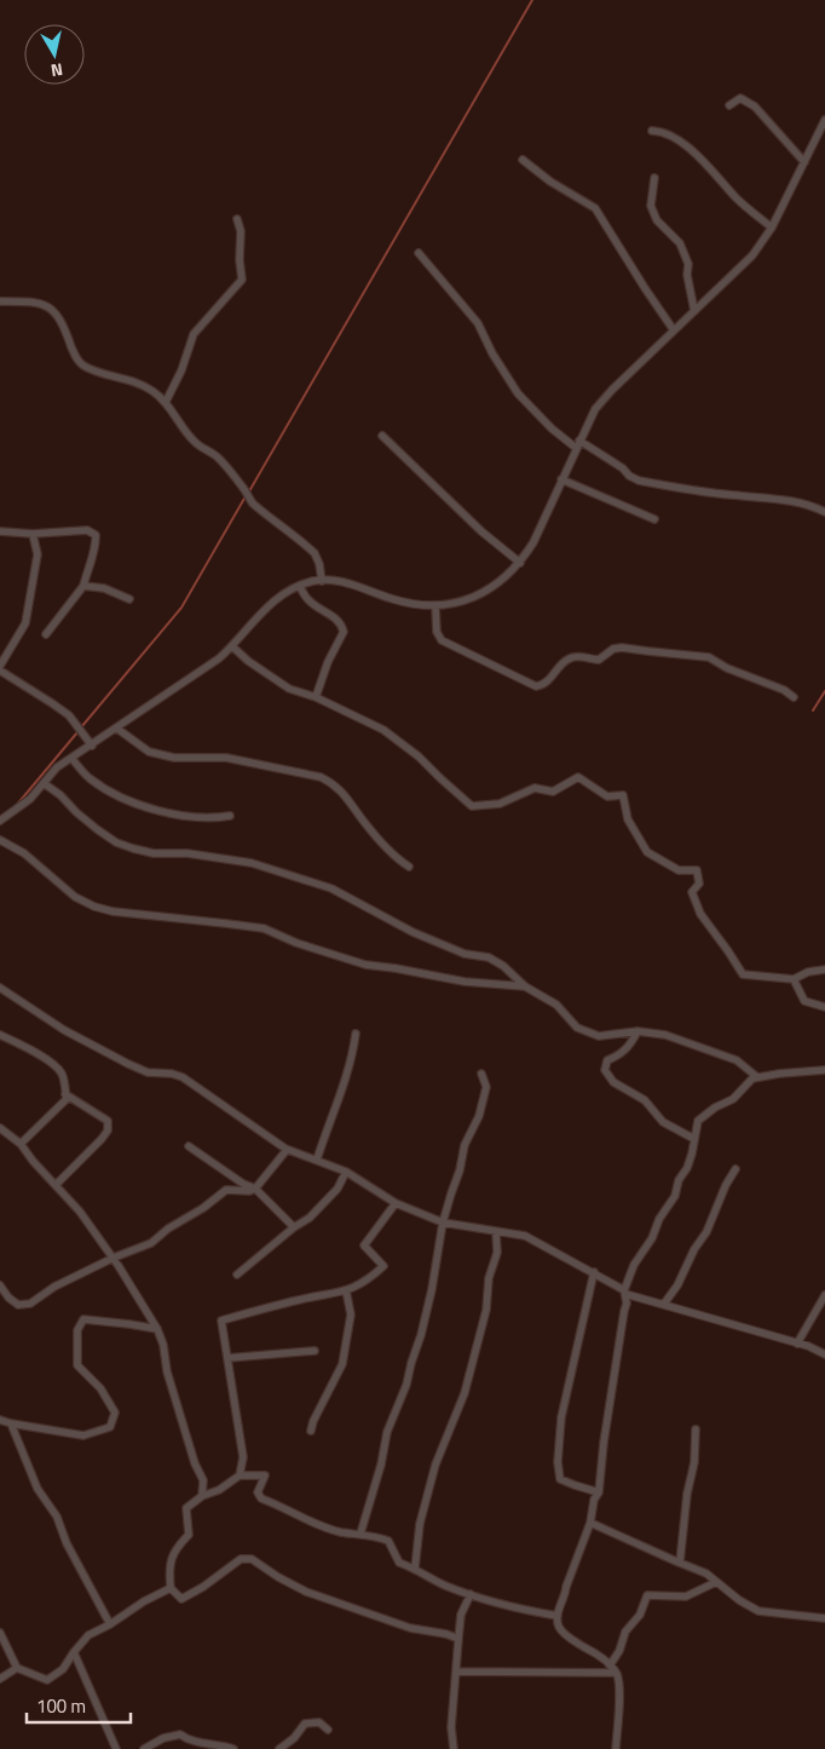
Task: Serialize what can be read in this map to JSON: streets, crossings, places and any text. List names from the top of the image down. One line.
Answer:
{"scale_bar":"100 m","north":"bottom"}
